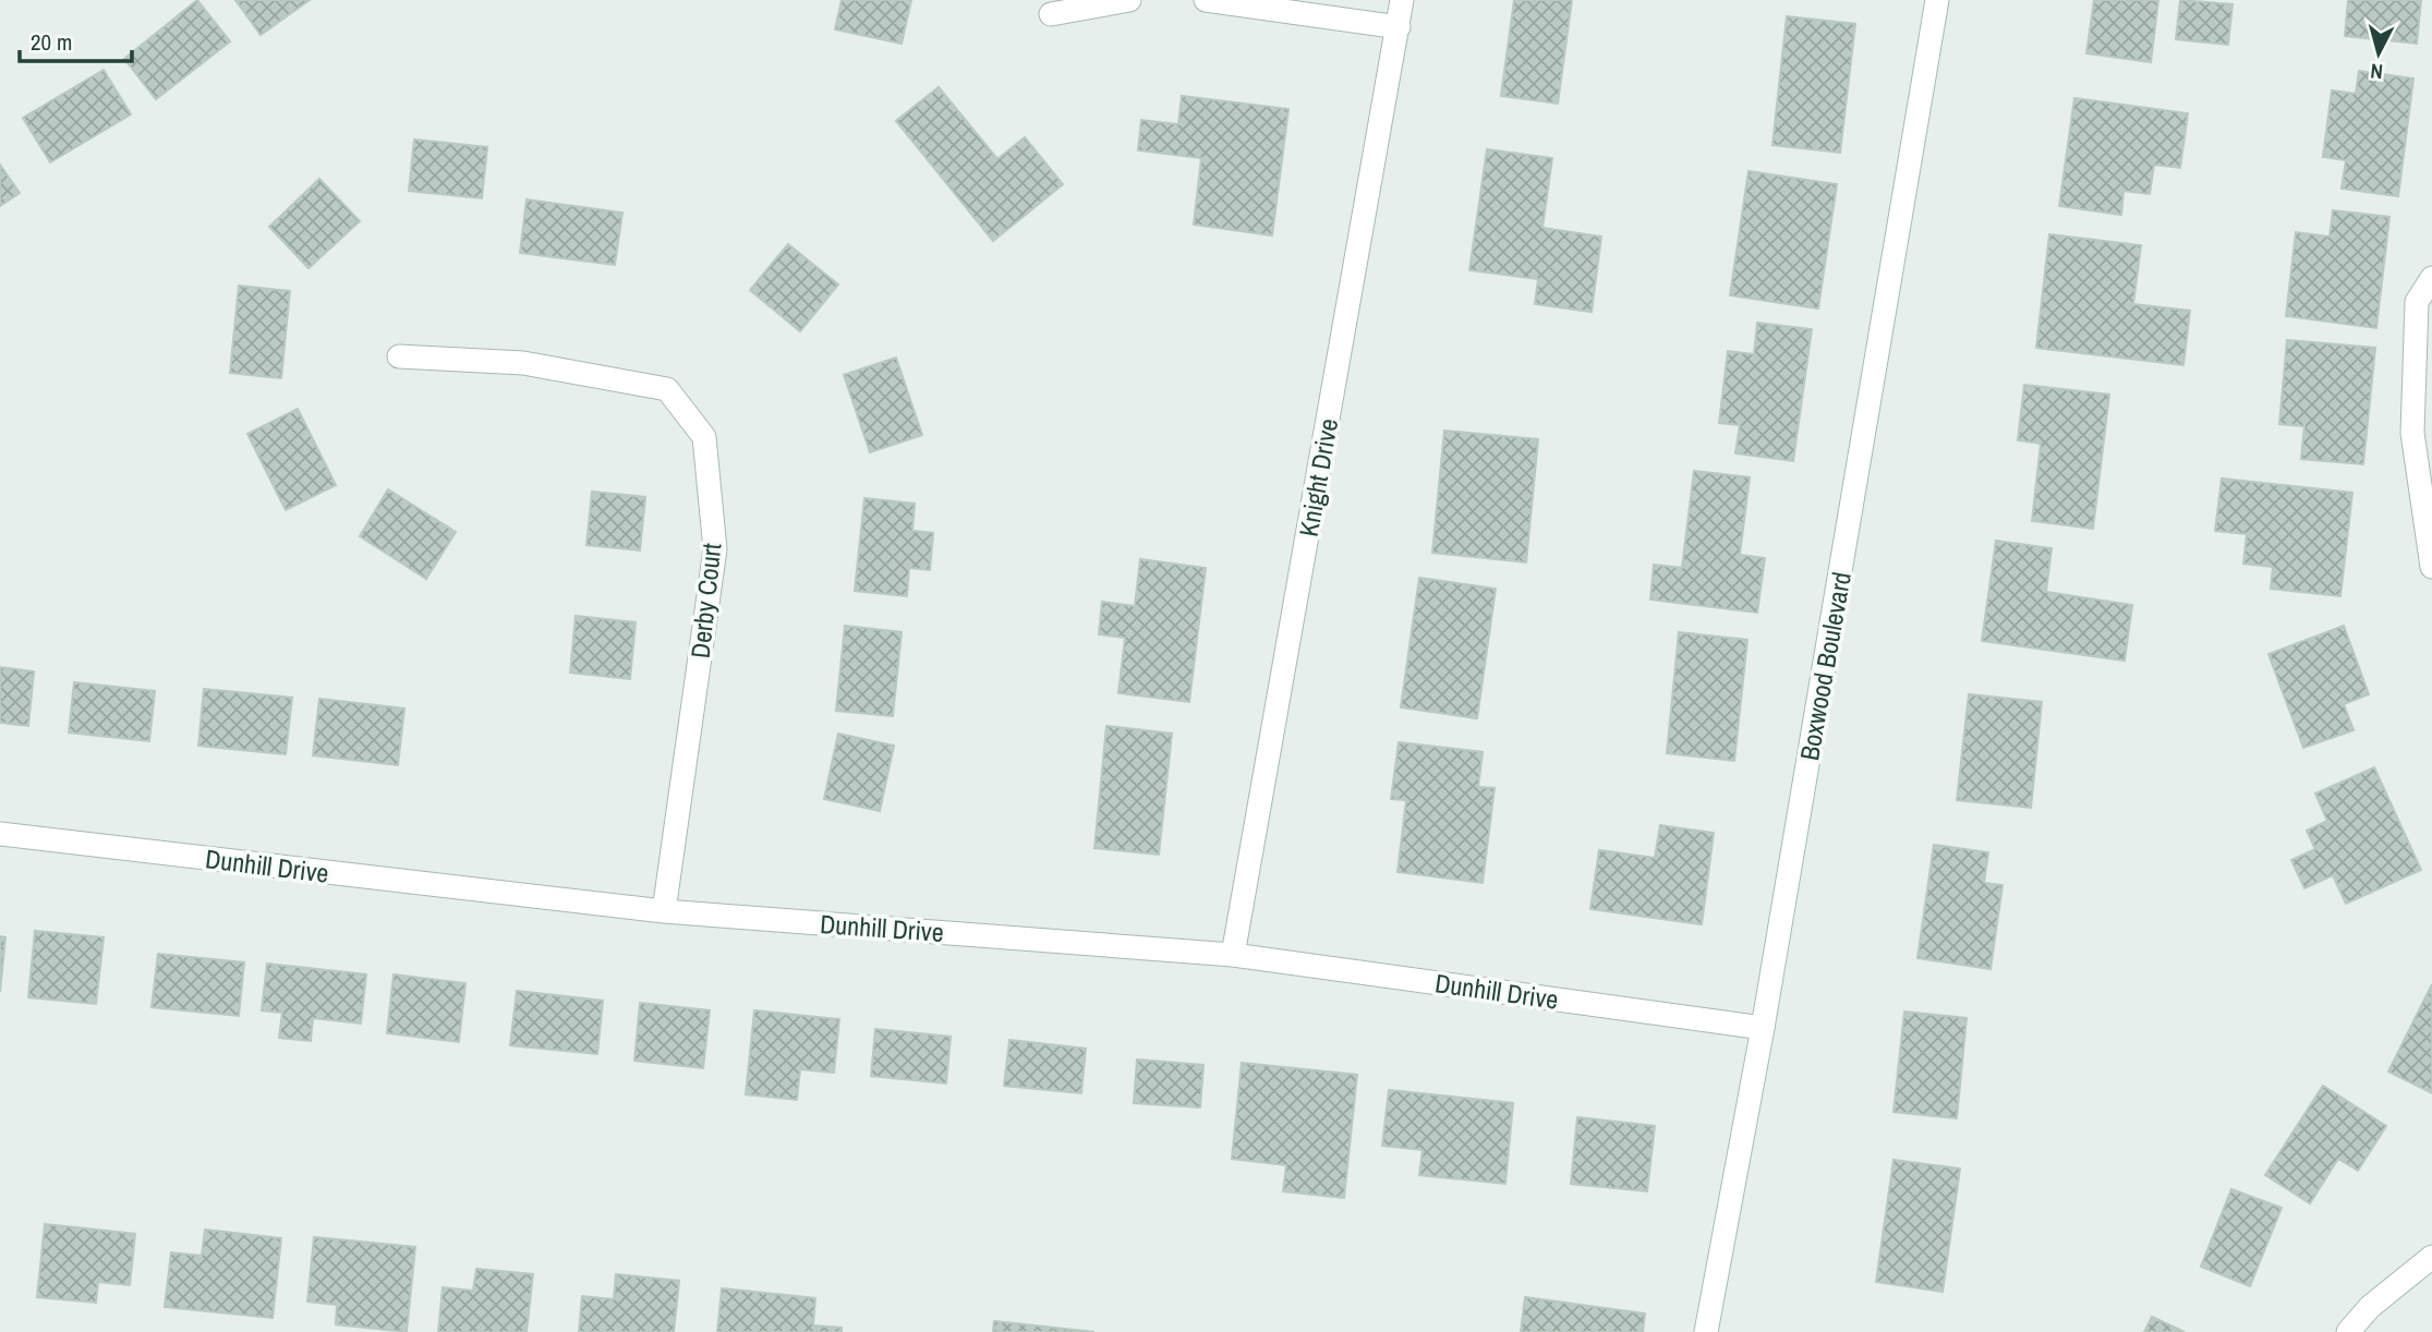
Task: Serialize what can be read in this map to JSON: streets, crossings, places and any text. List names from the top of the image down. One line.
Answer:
{"streets":{"street":["Knight Drive","Derby Court","Boxwood Boulevard","Dunhill Drive"]},"crossings":[["Knight Drive","Dunhill Drive"],["Derby Court","Dunhill Drive"],["Boxwood Boulevard","Dunhill Drive"]],"scale_bar":"20 m","north":"bottom"}
